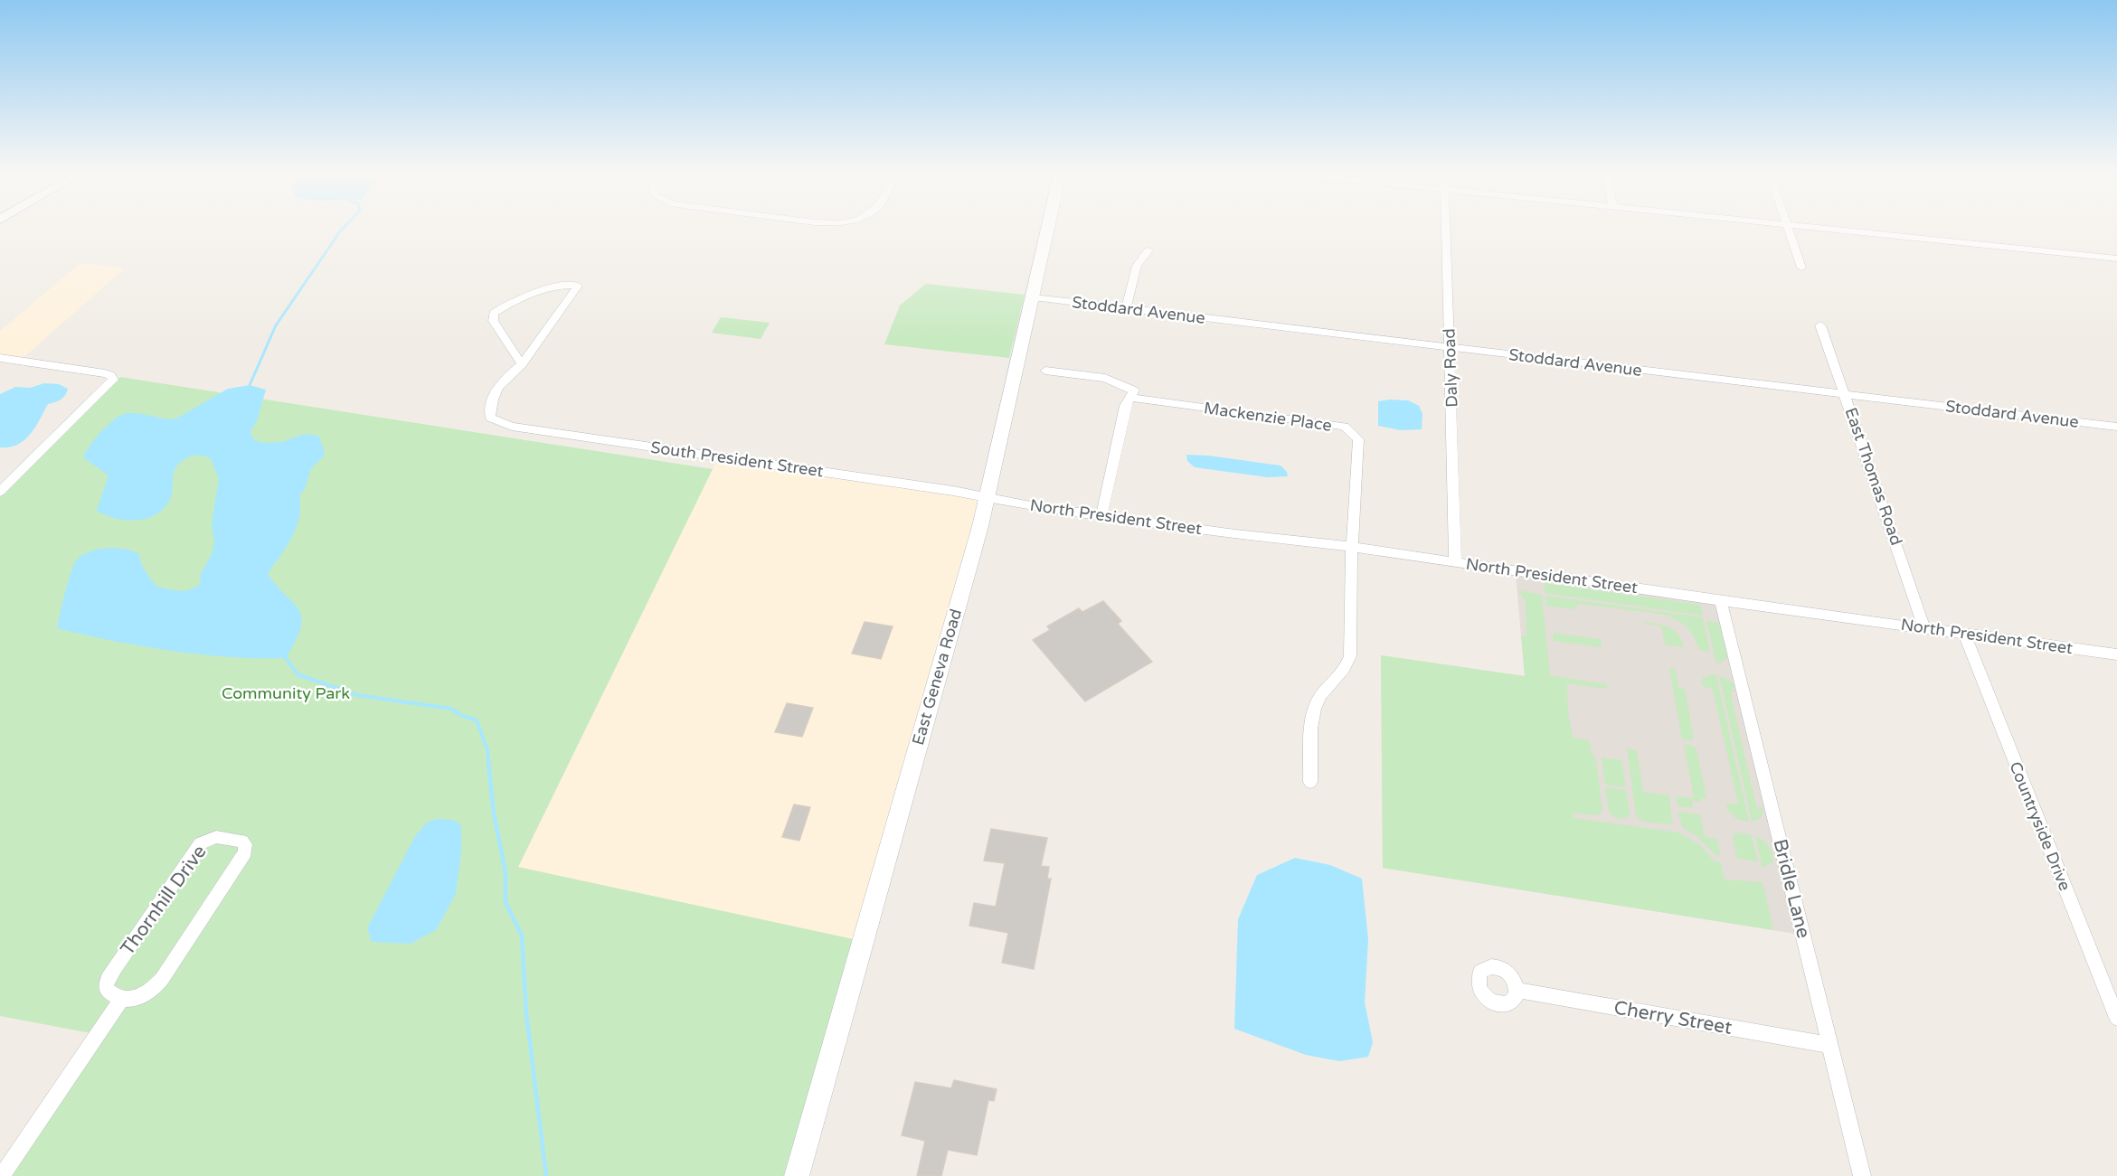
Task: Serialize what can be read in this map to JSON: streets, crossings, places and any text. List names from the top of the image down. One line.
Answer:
{"streets":{"main road":["East Geneva Road"],"street":["Stoddard Avenue","Daly Road","Mackenzie Place","South President Street","East Thomas Road","North President Street","Countryside Drive","Bridle Lane","Thornhill Drive","Cherry Street"]},"crossings":[["Stoddard Avenue","Daly Road"],["Stoddard Avenue","East Thomas Road"],["Stoddard Avenue","East Geneva Road"],["Daly Road","North President Street"],["Mackenzie Place","North President Street"],["South President Street","North President Street"],["South President Street","East Geneva Road"],["East Thomas Road","North President Street"],["North President Street","East Geneva Road"],["North President Street","Countryside Drive"],["North President Street","Bridle Lane"],["Bridle Lane","Cherry Street"]],"parks":["Community Park"]}
